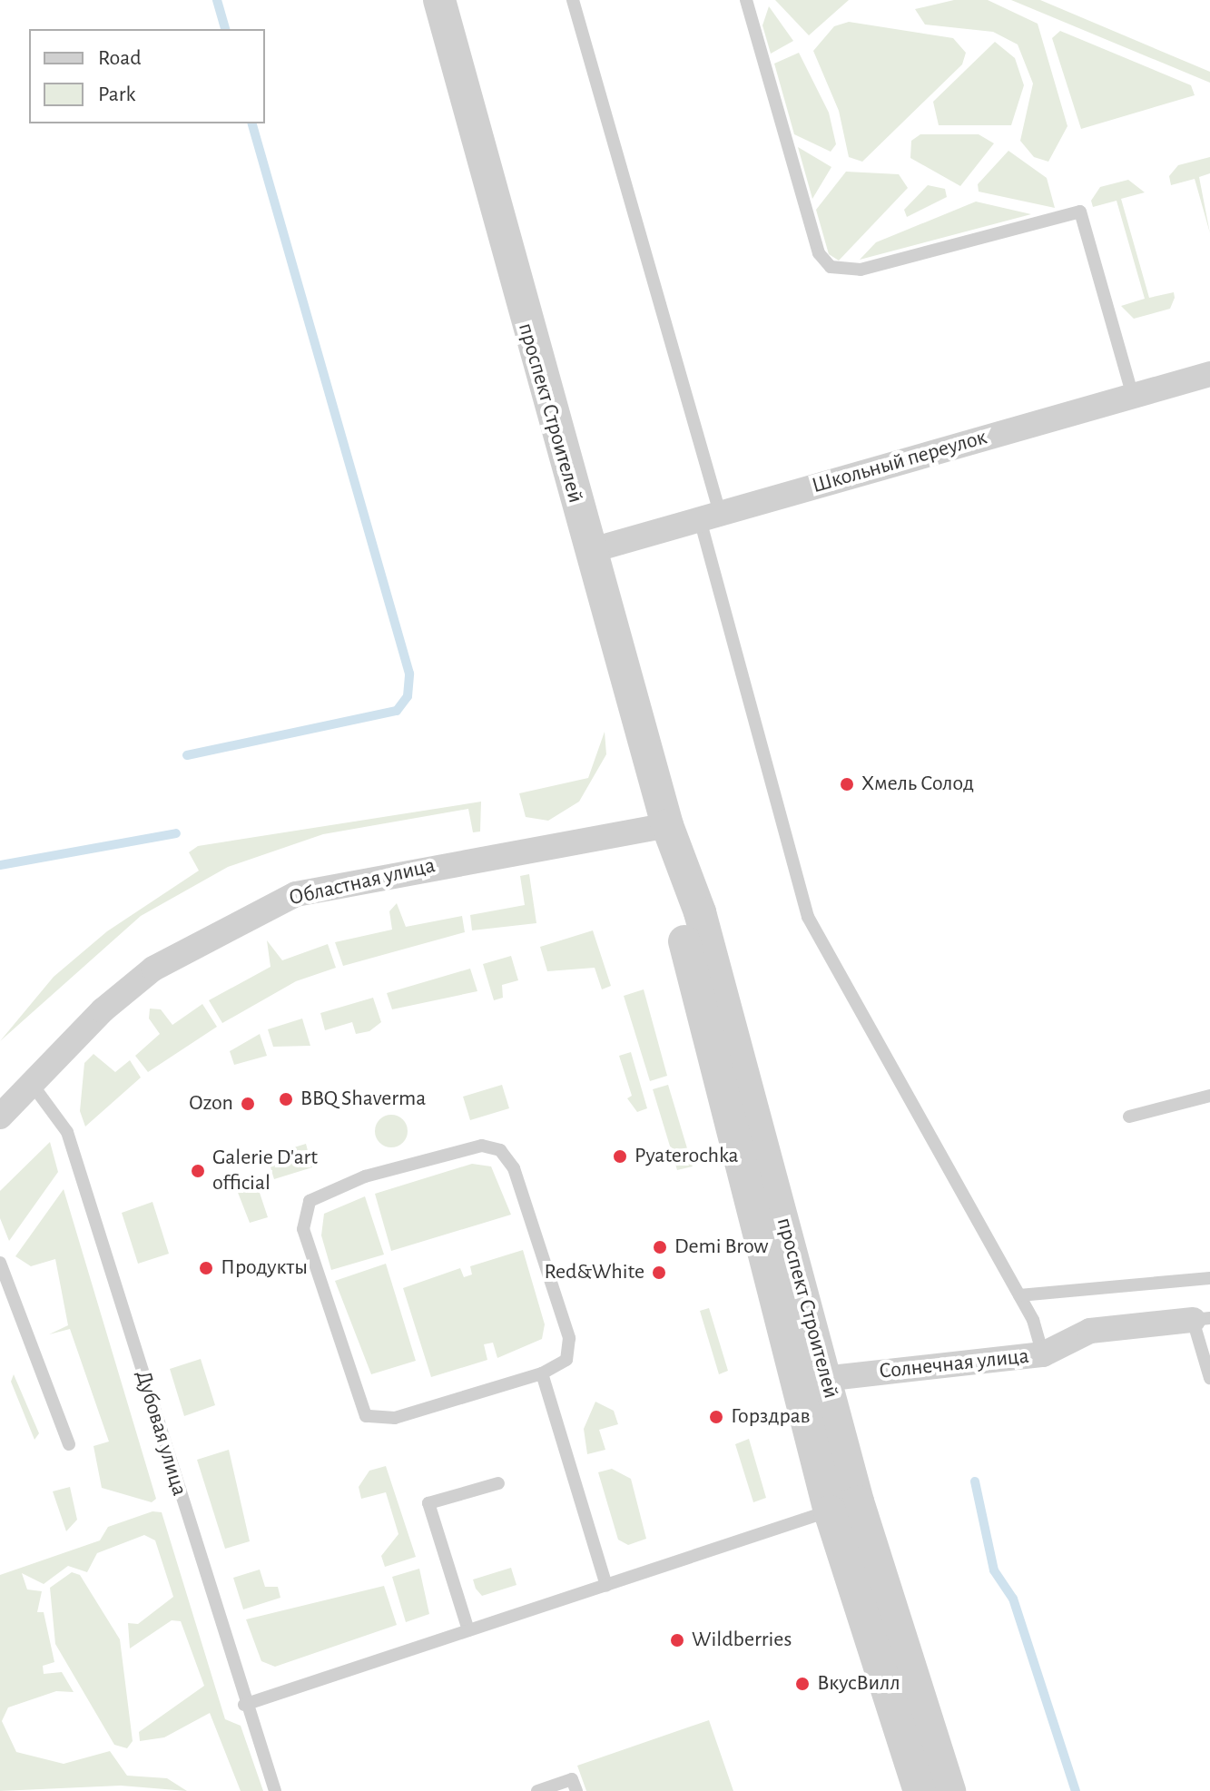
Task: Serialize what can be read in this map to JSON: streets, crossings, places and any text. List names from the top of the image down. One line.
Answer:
{"streets":{"street":["проспект Строителей","Школьный переулок","Областная улица","Солнечная улица"],"lane":["Дубовая улица"]},"crossings":[["проспект Строителей","Школьный переулок"],["проспект Строителей","Областная улица"],["проспект Строителей","Солнечная улица"],["Областная улица","Дубовая улица"]],"places":["Хмель Солод","BBQ Shaverma","Ozon","Pyaterochka","Galerie D'art official","Demi Brow","Продукты","Red&White","Горздрав","Wildberries","ВкусВилл"],"legend":["Road","Park"]}
